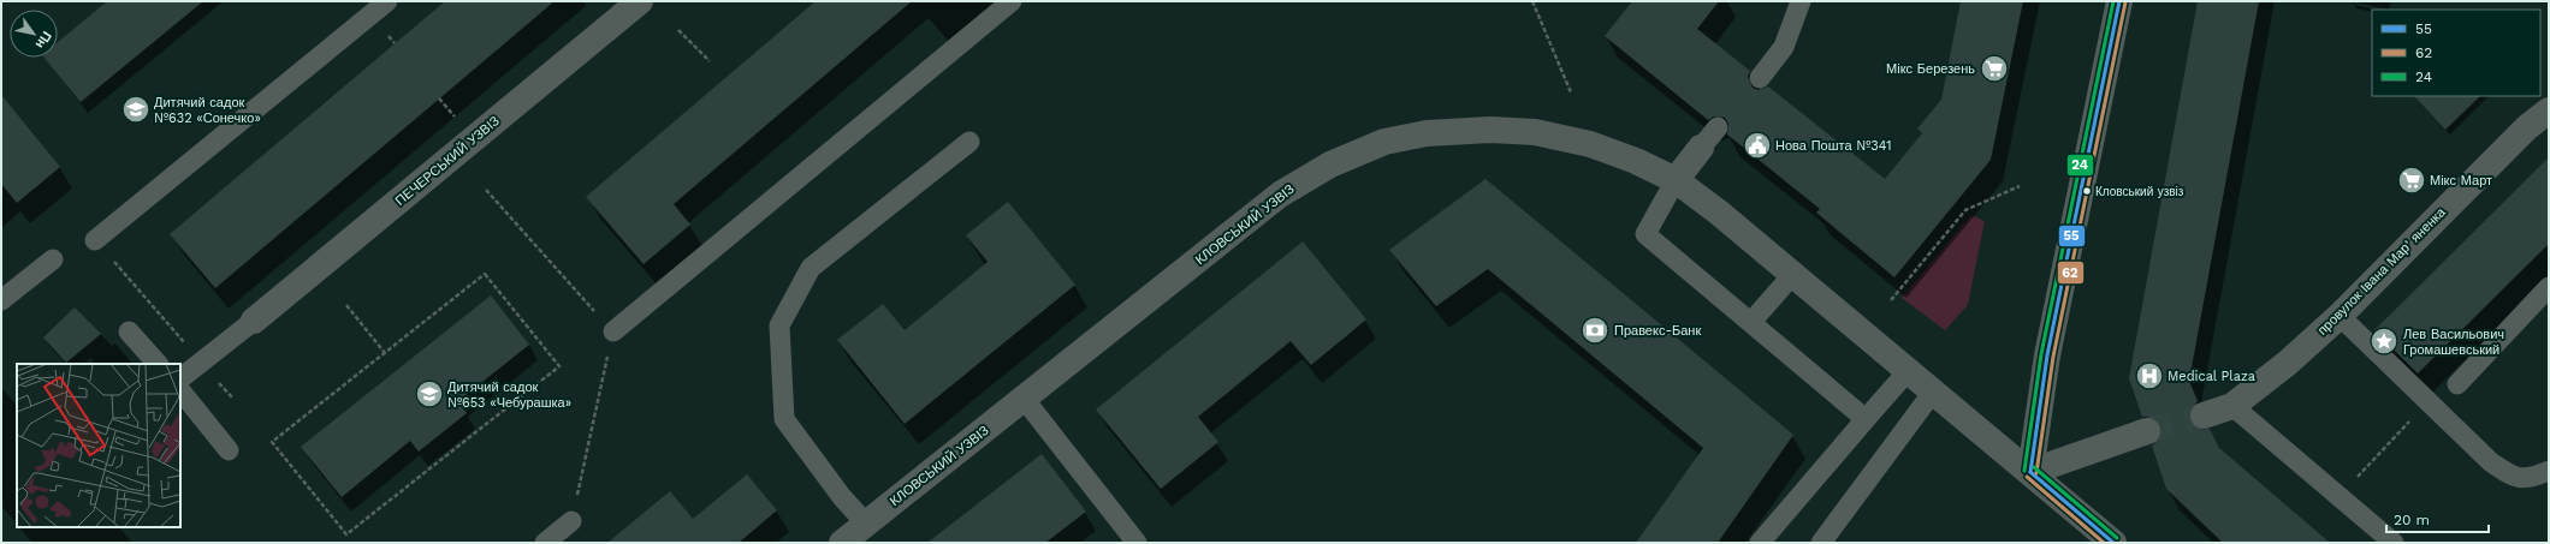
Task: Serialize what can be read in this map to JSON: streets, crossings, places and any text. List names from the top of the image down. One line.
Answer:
{"streets":{"street":["ПЕЧЕРСЬКИЙ УЗВІЗ","КЛОВСЬКИЙ УЗВІЗ","провулок Івана Марʼяненка"]},"places":{"supermarket":["Мікс Березень","Мікс Март"],"school or university":["Дитячий садок №632 «Сонечко»","Дитячий садок №653 «Чебурашка»"],"public building":["Нова Пошта №341"],"other":["Кловський узвіз"],"bank":["Правекс-Банк"],"place":["Лев Васильович Громашевський"],"hospital":["Medical Plaza"]},"lines":["transit line 55","transit line 24","transit line 62"],"legend":["55","62","24"],"scale_bar":"20 m","north":"bottom right"}
